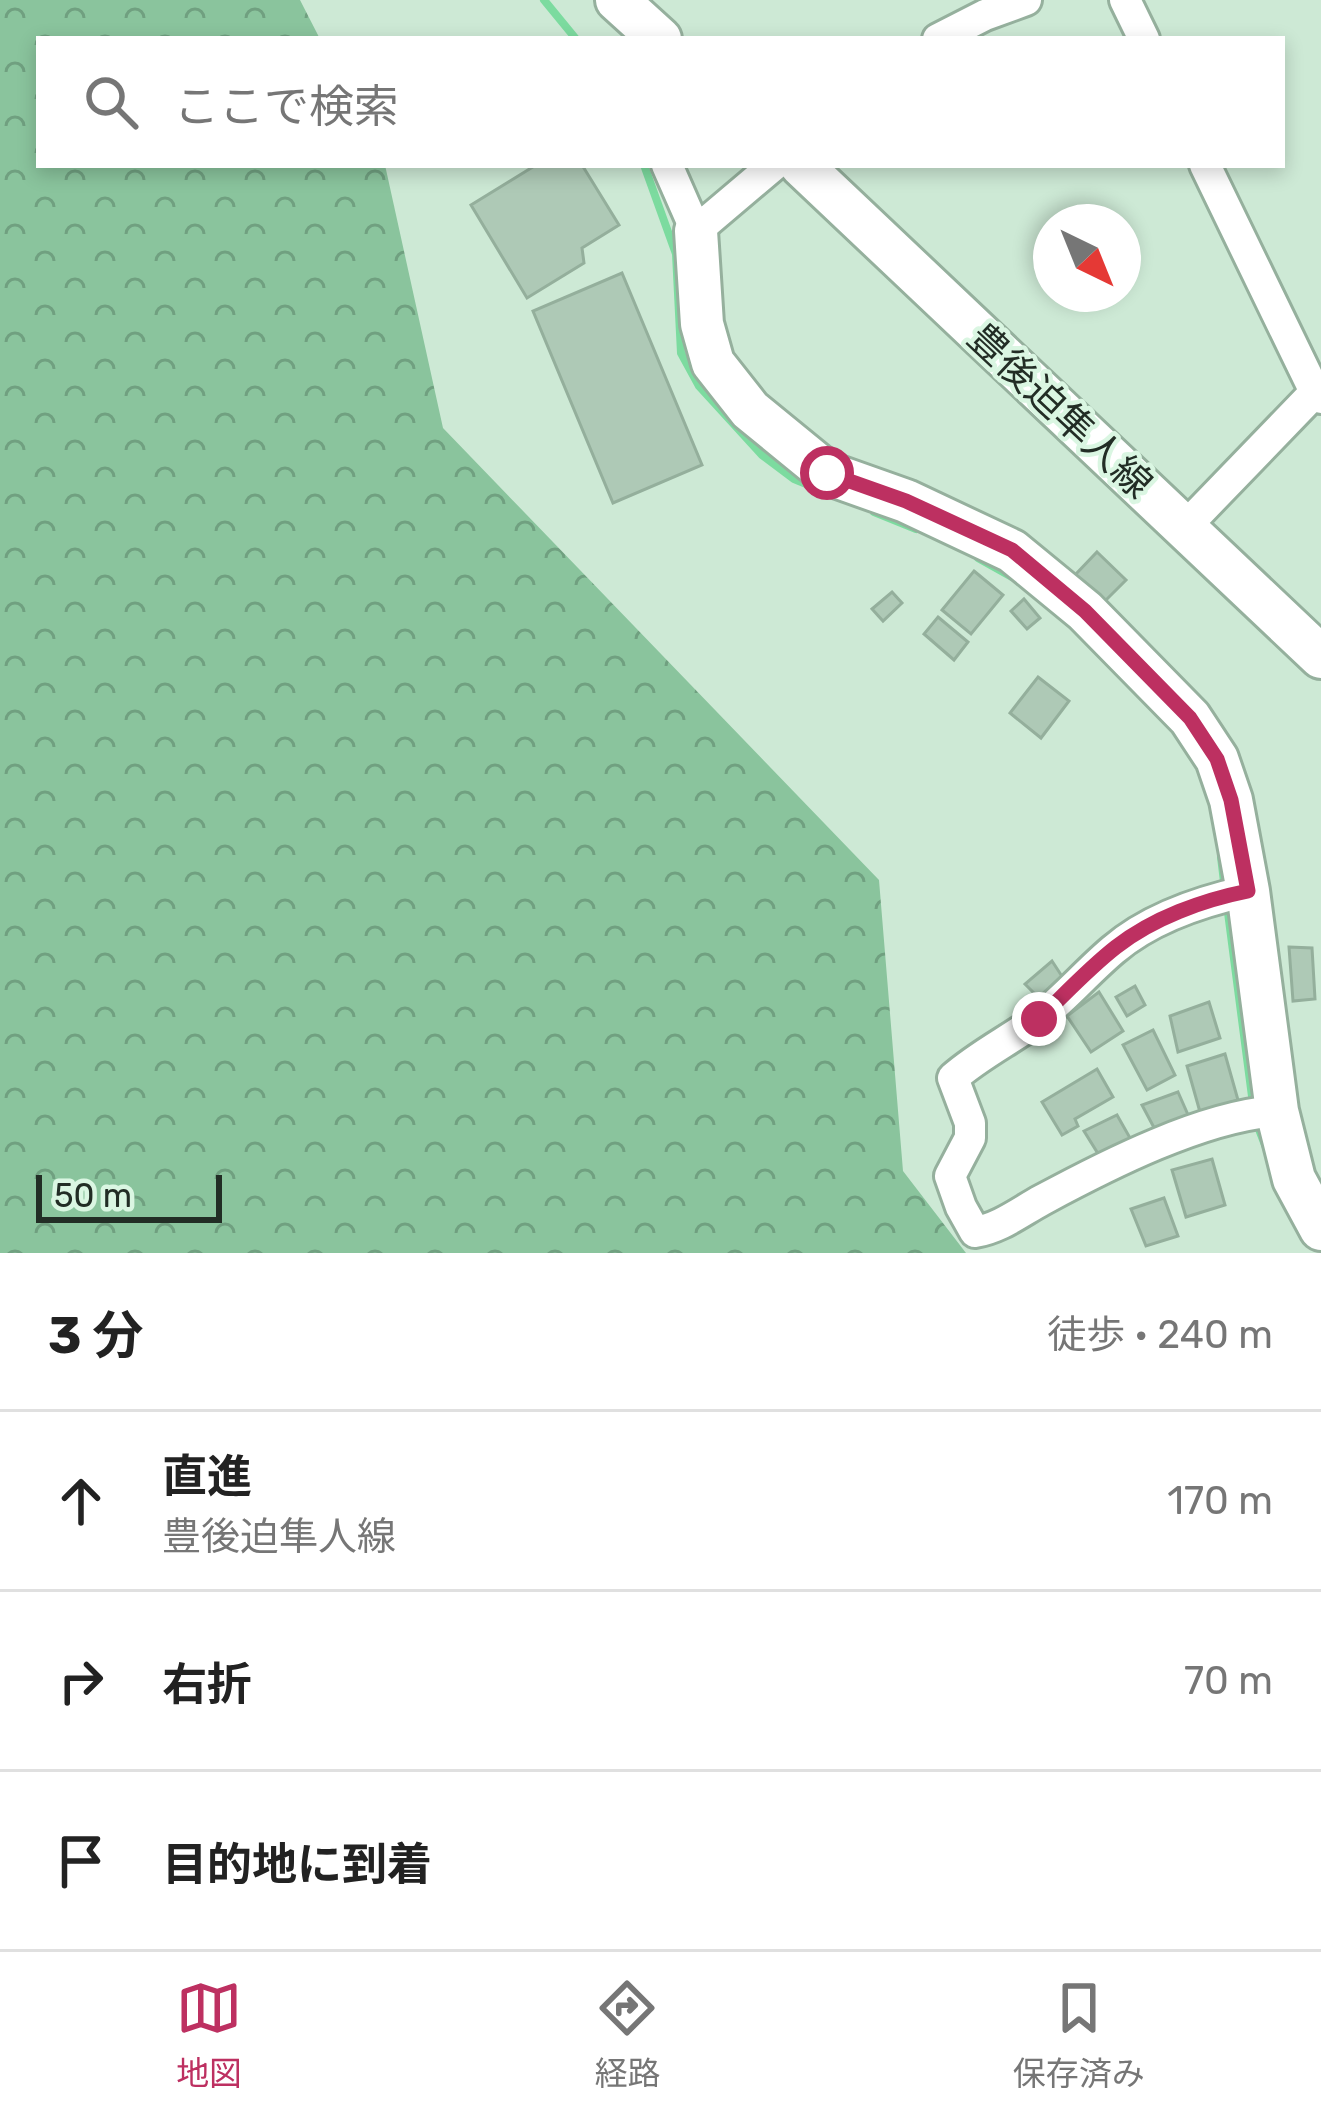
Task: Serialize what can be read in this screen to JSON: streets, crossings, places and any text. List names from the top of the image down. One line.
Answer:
{"streets":{"main road":["豊後迫隼人線"]},"scale_bar":"50 m","north":"bottom right","page":{"search":"ここで検索","scale":"50 m","heading":["3 分","徒歩 · 240 m"],"list":[["直進","豊後迫隼人線","170 m"],["右折","70 m"],"目的地に到着"],"nav":["地図","経路","保存済み"]}}
